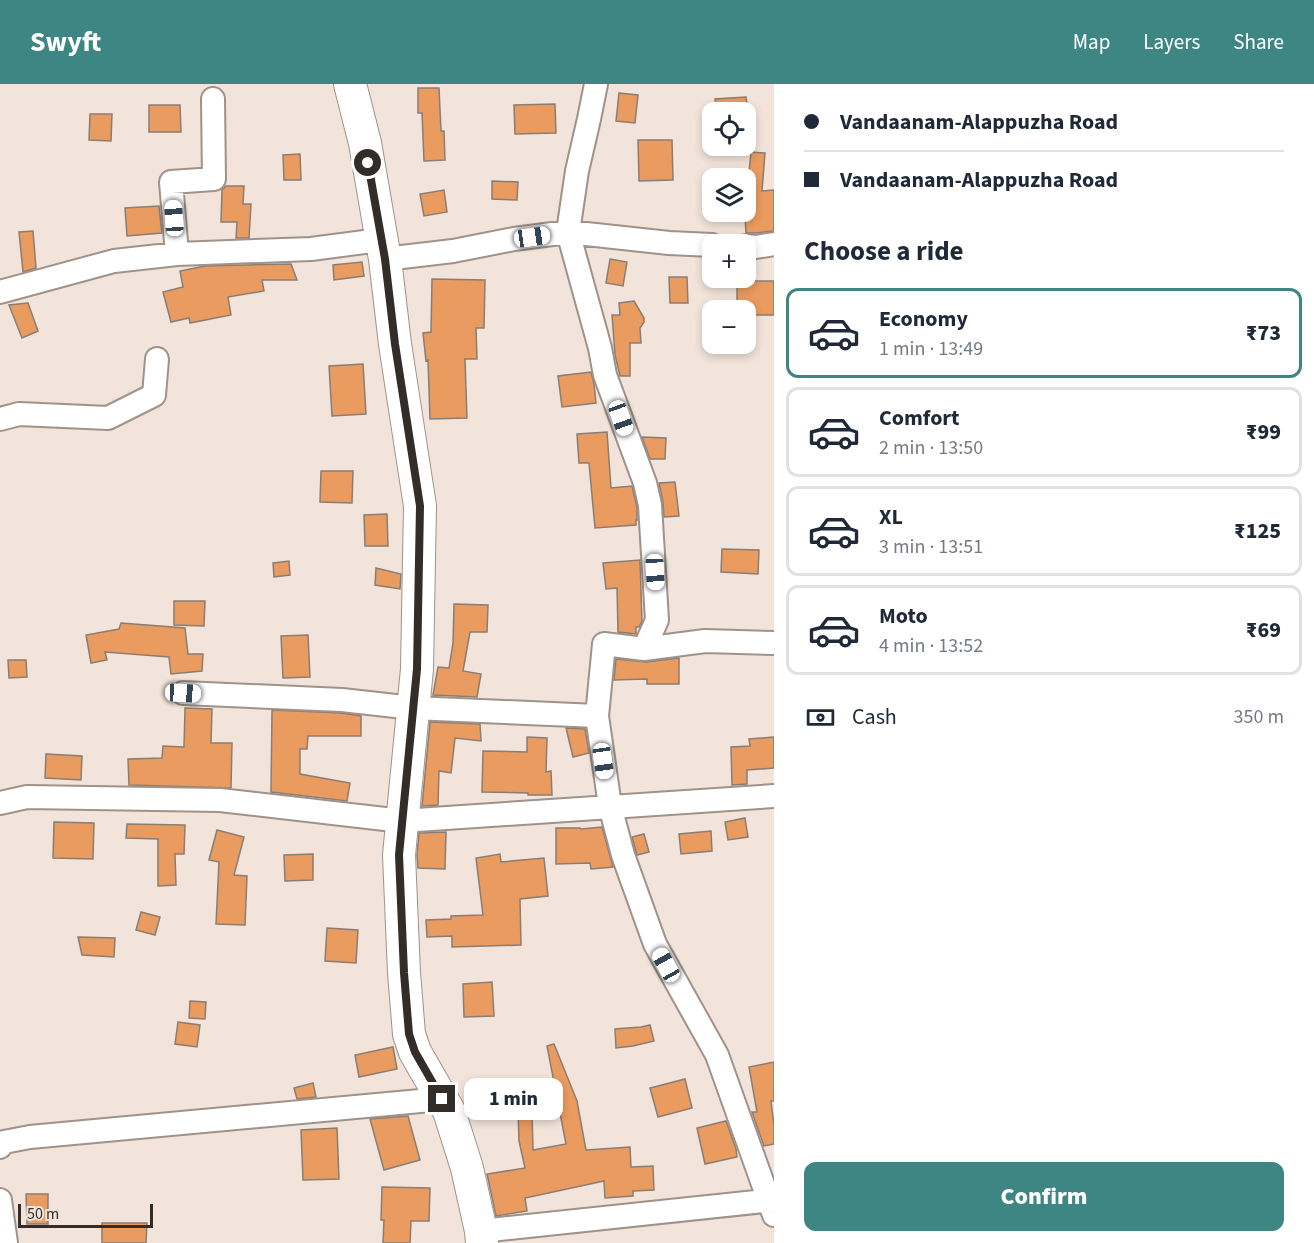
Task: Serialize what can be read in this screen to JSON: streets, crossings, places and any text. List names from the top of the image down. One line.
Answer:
{"scale_bar":"50 m","page":{"header":"Swyft","nav":["Map","Layers","Share"],"banner":["Vandaanam-Alappuzha Road","Vandaanam-Alappuzha Road"],"map_buttons":["+","−"],"heading":"Choose a ride","list":[{"name":"Economy","note":"1 min · 13:49","value":"₹73"},{"name":"Comfort","note":"2 min · 13:50","value":"₹99"},{"name":"XL","note":"3 min · 13:51","value":"₹125"},{"name":"Moto","note":"4 min · 13:52","value":"₹69"}],"pay":["Cash","350 m"],"bubble":"1 min","buttons":"Confirm","scale":"50 m"}}
